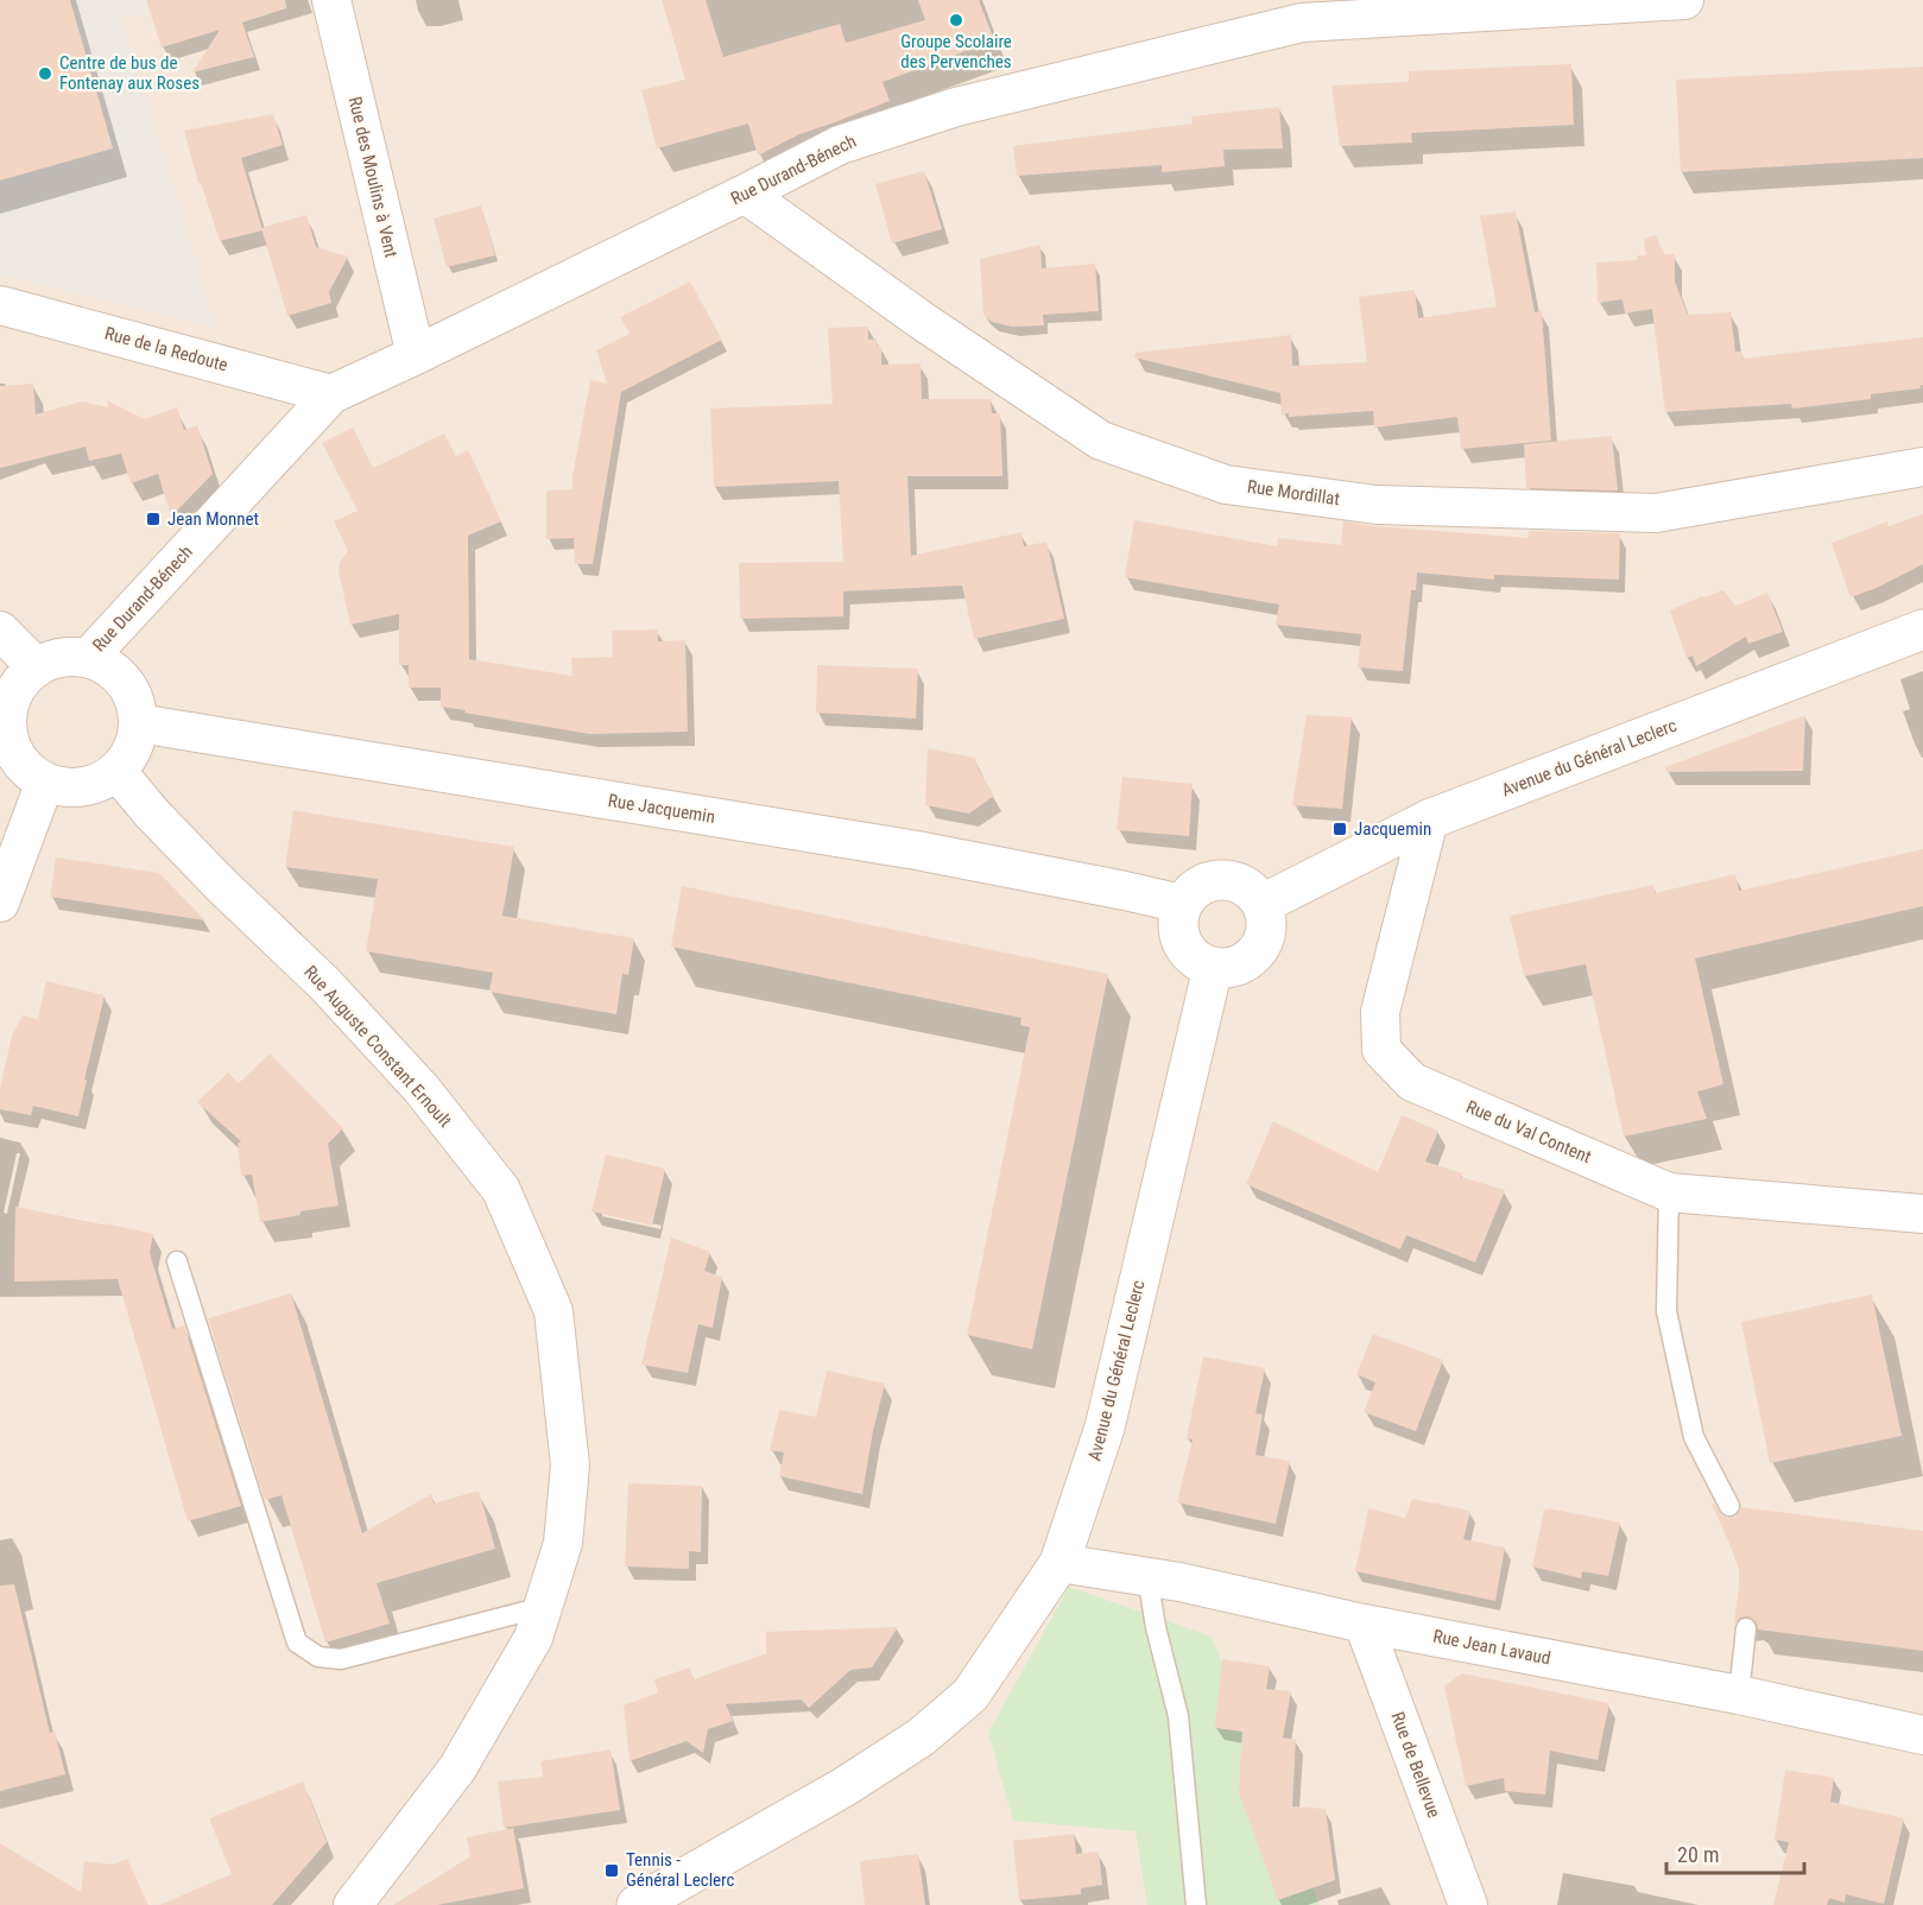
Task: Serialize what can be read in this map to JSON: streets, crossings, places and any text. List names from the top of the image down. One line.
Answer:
{"streets":{"street":["Rue Durand-Bénech","Rue des Moulins à Vent","Rue de la Redoute","Rue Mordillat","Avenue du Général Leclerc","Rue Jacquemin","Rue Auguste Constant Ernoult","Rue du Val Content","Rue Jean Lavaud","Rue de Bellevue"]},"crossings":[["Rue Durand-Bénech","Rue des Moulins à Vent"],["Rue Durand-Bénech","Rue de la Redoute"],["Rue Durand-Bénech","Rue Mordillat"],["Rue Durand-Bénech","Rue Jacquemin"],["Rue Durand-Bénech","Rue Auguste Constant Ernoult"],["Avenue du Général Leclerc","Rue Jacquemin"],["Avenue du Général Leclerc","Rue du Val Content"],["Avenue du Général Leclerc","Rue Jean Lavaud"],["Rue Jacquemin","Rue Auguste Constant Ernoult"],["Rue Jean Lavaud","Rue de Bellevue"]],"places":{"other":["Groupe Scolaire des Pervenches","Centre de bus de Fontenay aux Roses"],"transit":["Jean Monnet","Jacquemin","Tennis - Général Leclerc"]},"scale_bar":"20 m"}
